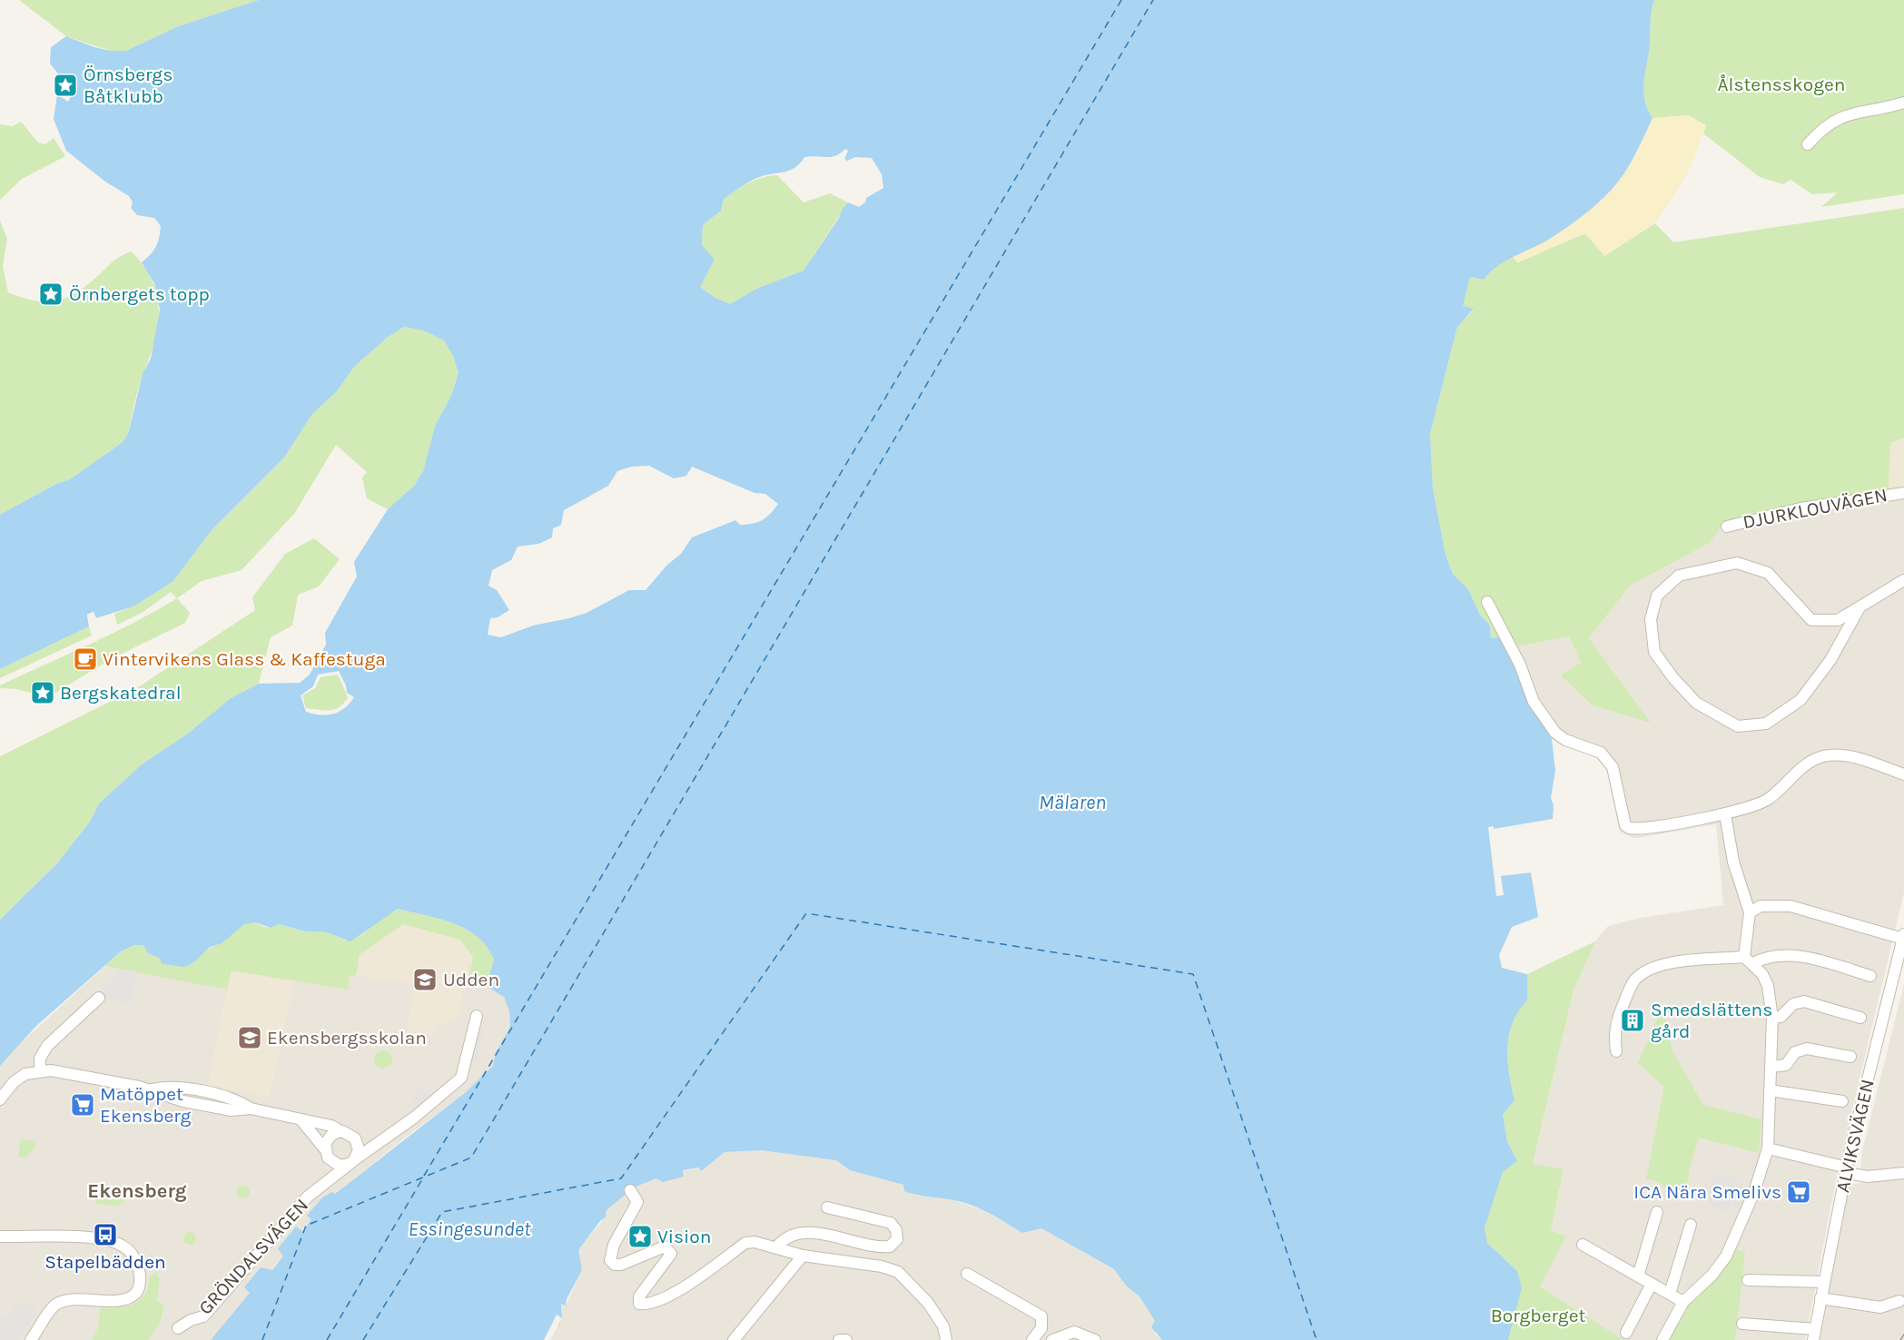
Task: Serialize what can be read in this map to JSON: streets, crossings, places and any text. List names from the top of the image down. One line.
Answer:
{"streets":{"street":["DJURKLOUVÄGEN","ALVIKSVÄGEN","GRÖNDALSVÄGEN"]},"districts":["Ekensberg"],"water":["Mälaren","Essingesundet"],"parks":["Ålstensskogen","Borgberget"],"places":{"place":["Örnsbergs Båtklubb","Örnbergets topp","Bergskatedral","Vision"],"cafe":["Vintervikens Glass & Kaffestuga"],"school or university":["Udden","Ekensbergsskolan"],"building":["Smedslättens gård"],"supermarket":["Matöppet Ekensberg","ICA Nära Smelivs"],"bus stop":["Stapelbädden"]}}
